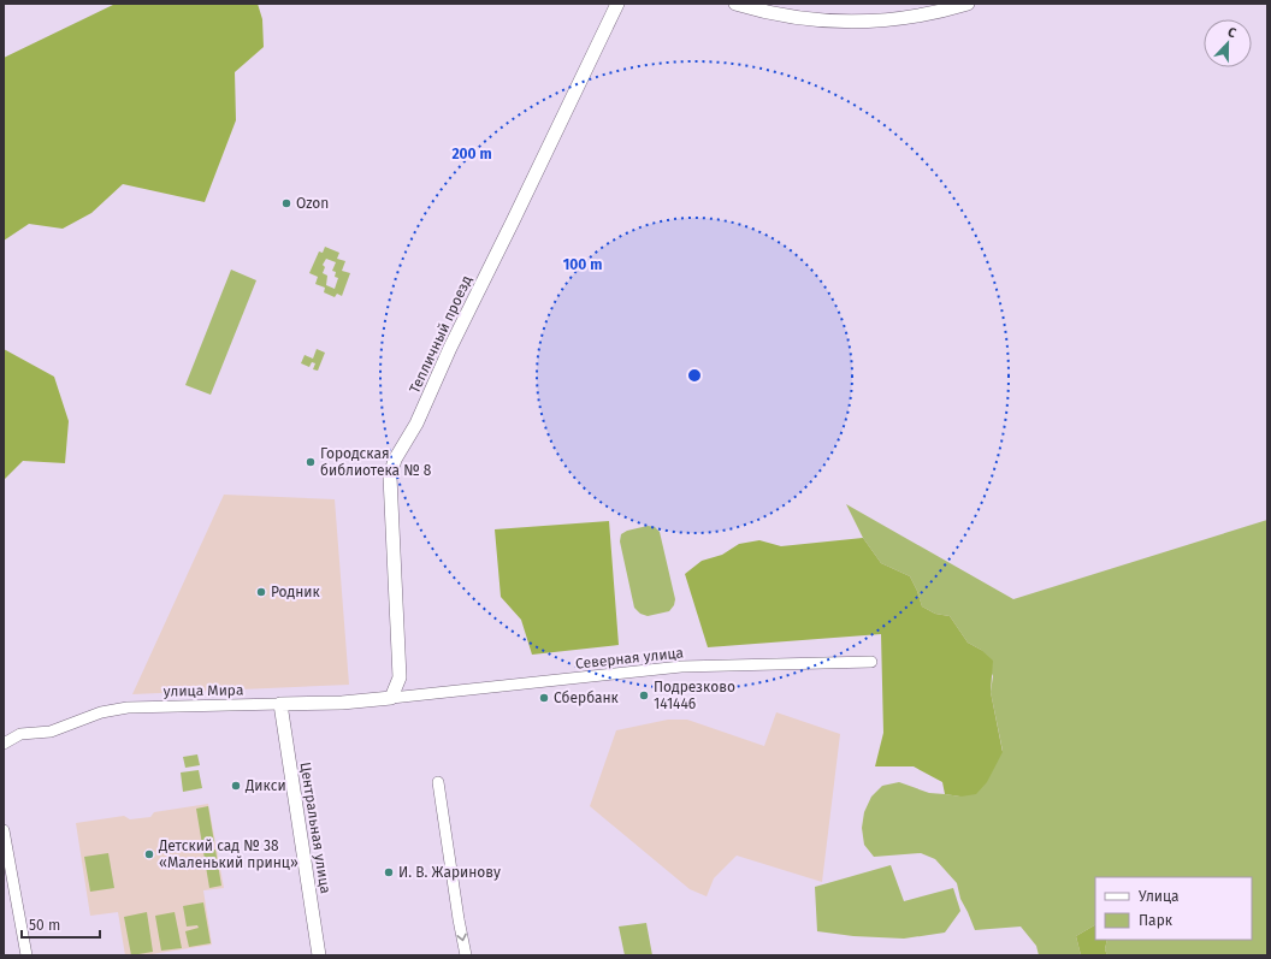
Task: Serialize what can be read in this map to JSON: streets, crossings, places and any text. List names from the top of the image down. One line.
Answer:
{"streets":{"street":["Тепличный проезд","Северная улица","улица Мира","Центральная улица"]},"crossings":[["Тепличный проезд","Северная улица"],["Тепличный проезд","улица Мира"],["Северная улица","улица Мира"],["улица Мира","Центральная улица"]],"places":["Ozon","Городская библиотека № 8","Родник","Подрезково 141446","Сбербанк","Дикси","Детский сад № 38 «Маленький принц»","И. В. Жаринову"],"legend":["Улица","Парк"],"scale_bar":"50 m","north":"top","rings":["200 m","100 m"]}
